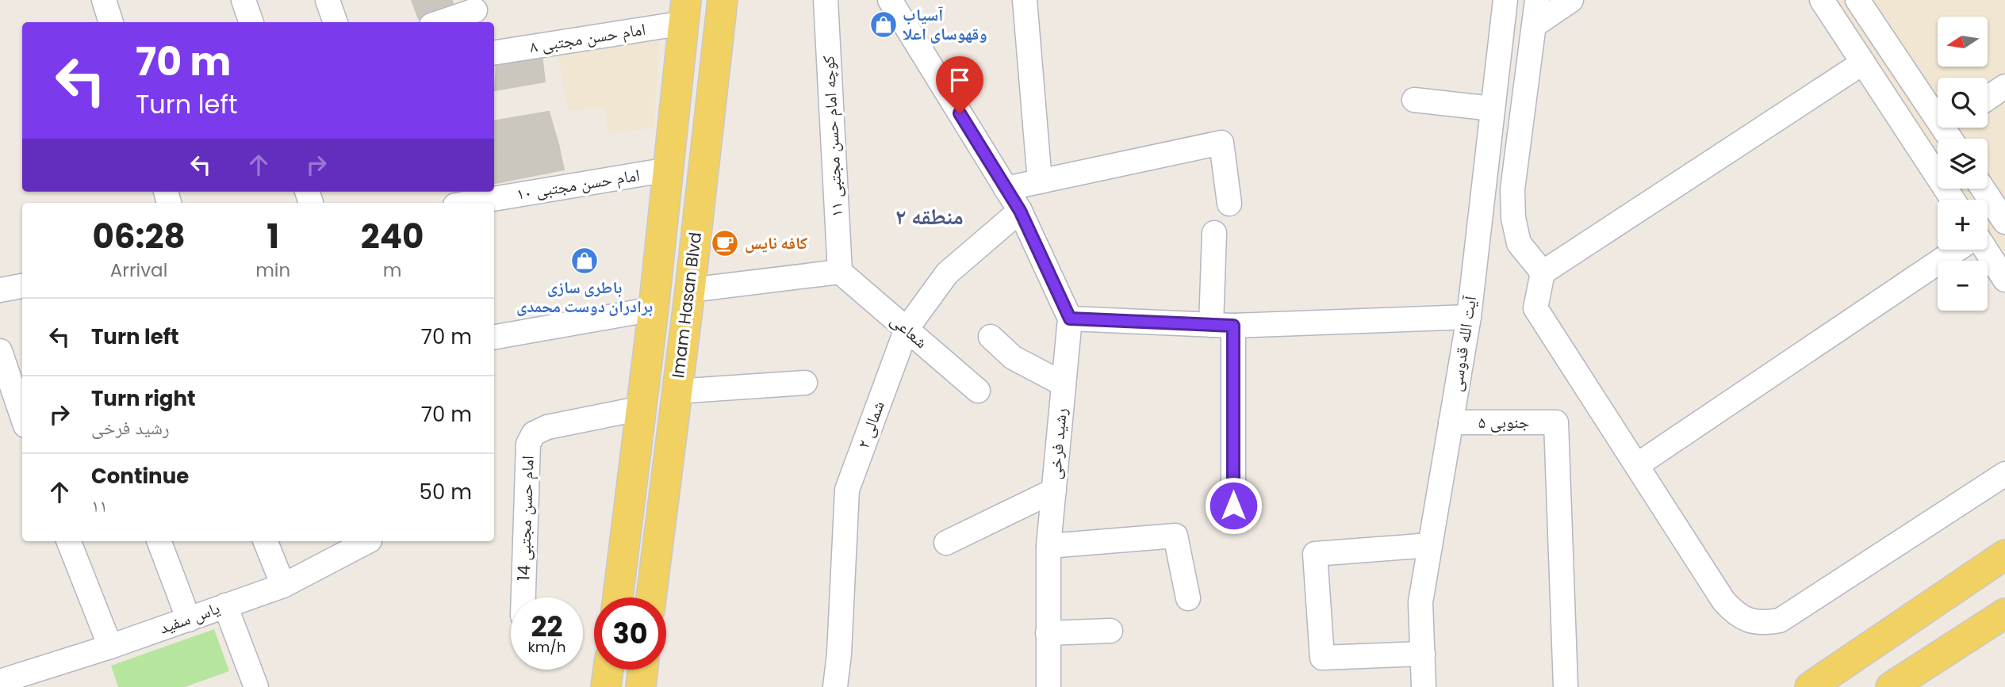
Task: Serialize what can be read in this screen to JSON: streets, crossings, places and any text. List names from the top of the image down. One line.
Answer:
{"streets":{"main road":["Imam Hasan Blvd"],"street":["امام حسن مجتبی ۸","کوچه امام حسن مجتبی ۱۱","امام حسن مجتبی ۱۰","شعاعی","آیت الله قدوسی","۵ جنوبی","۲ شمالی","رشید فرخی","امام حسن مجتبی 14","یاس سفید"]},"crossings":[["امام حسن مجتبی ۸","Imam Hasan Blvd"],["کوچه امام حسن مجتبی ۱۱","شعاعی"],["امام حسن مجتبی ۱۰","Imam Hasan Blvd"],["Imam Hasan Blvd","امام حسن مجتبی 14"],["شعاعی","۲ شمالی"],["آیت الله قدوسی","۵ جنوبی"]],"districts":["منطقه ۲"],"places":{"shop":["آسیاب وقهوسای اعلا","باطری سازی برادران دوست محمدی"],"cafe":["کافه نایس"]},"north":"left","page":{"map_buttons":["+","−"],"turn":["70 m","Turn left"],"eta":["06:28","Arrival","1","min","240","m"],"list":[{"name":"Turn left","value":"70 m"},{"name":"Turn right","note":"رشید فرخی","value":"70 m"},{"name":"Continue","note":"۱۱","value":"50 m"}],"speed":"22 km/h","limit":"30"}}
